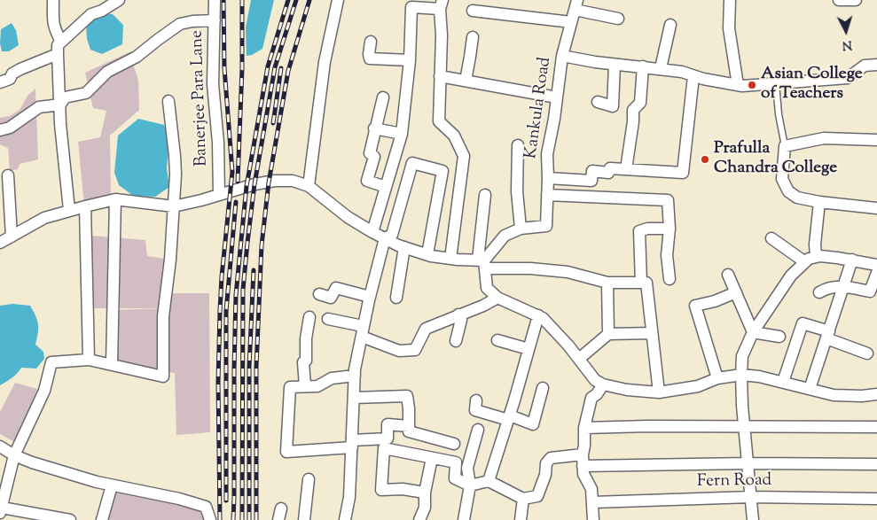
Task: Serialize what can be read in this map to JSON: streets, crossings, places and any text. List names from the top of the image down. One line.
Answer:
{"streets":{"street":["Banerjee Para Lane","Kankula Road","Fern Road"]},"places":["Asian College of Teachers","Prafulla Chandra College"],"north":"bottom"}
